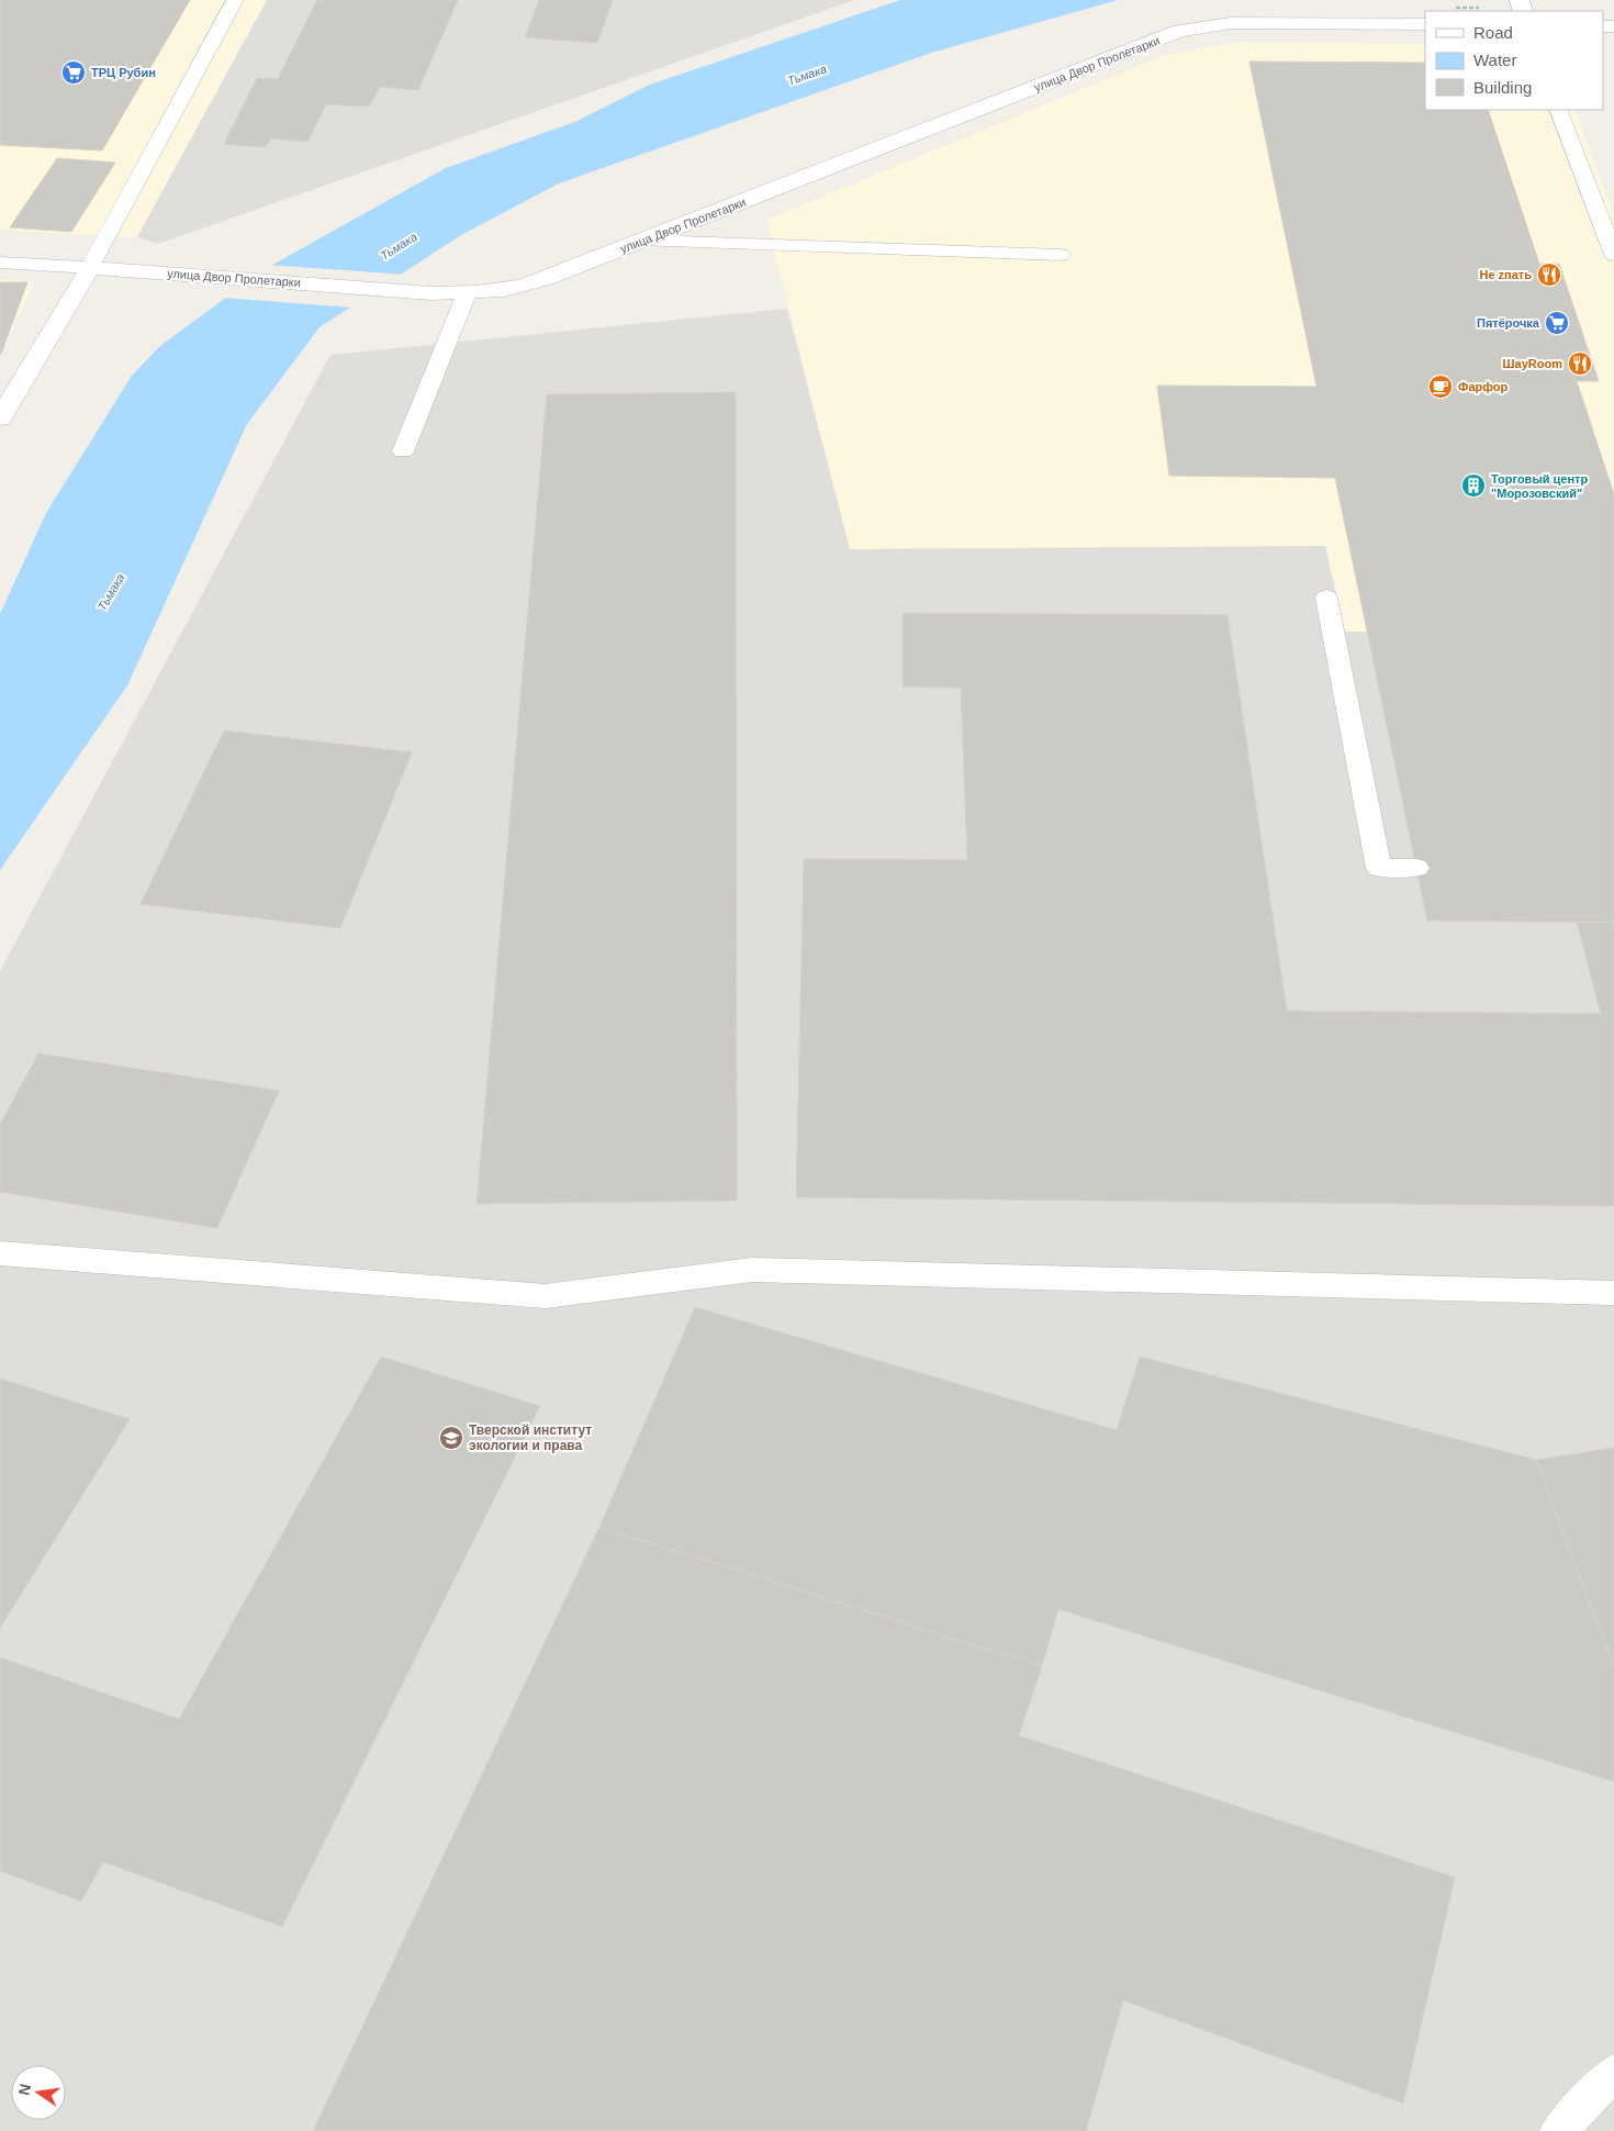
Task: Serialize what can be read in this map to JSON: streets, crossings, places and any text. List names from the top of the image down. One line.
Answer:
{"streets":{"street":["улица Двор Пролетарки"]},"water":["Тьмака"],"places":{"supermarket":["ТРЦ Рубин","Пятёрочка"],"restaurant":["Не zпать","ШауRoom"],"cafe":["Фарфор"],"building":["Торговый центр \"Морозовский\""],"school or university":["Тверской институт экологии и права"]},"legend":["Road","Water","Building"],"north":"left"}
